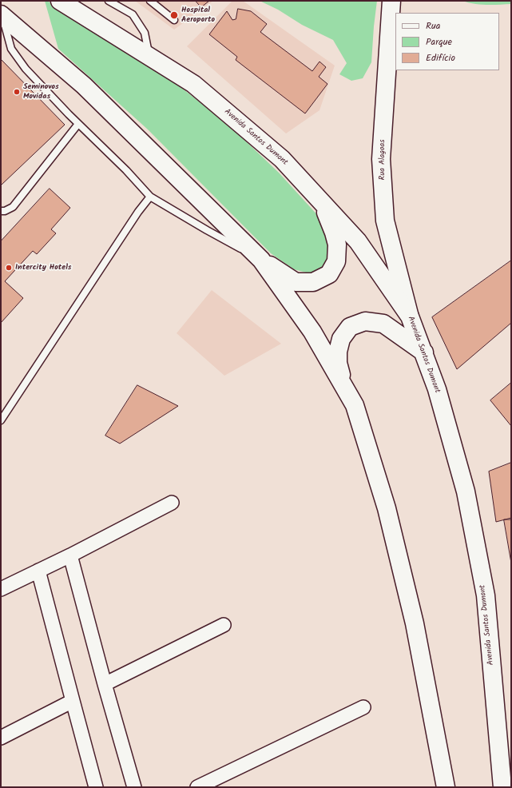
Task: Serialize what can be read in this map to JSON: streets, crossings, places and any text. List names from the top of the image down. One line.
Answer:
{"streets":{"main road":["Avenida Santos Dumont","Rua Alagoas"]},"crossings":[["Avenida Santos Dumont","Rua Alagoas"]],"places":["Hospital Aeroporto","Seminovos Movidas","Intercity Hotels"],"legend":["Rua","Parque","Edifício"]}
